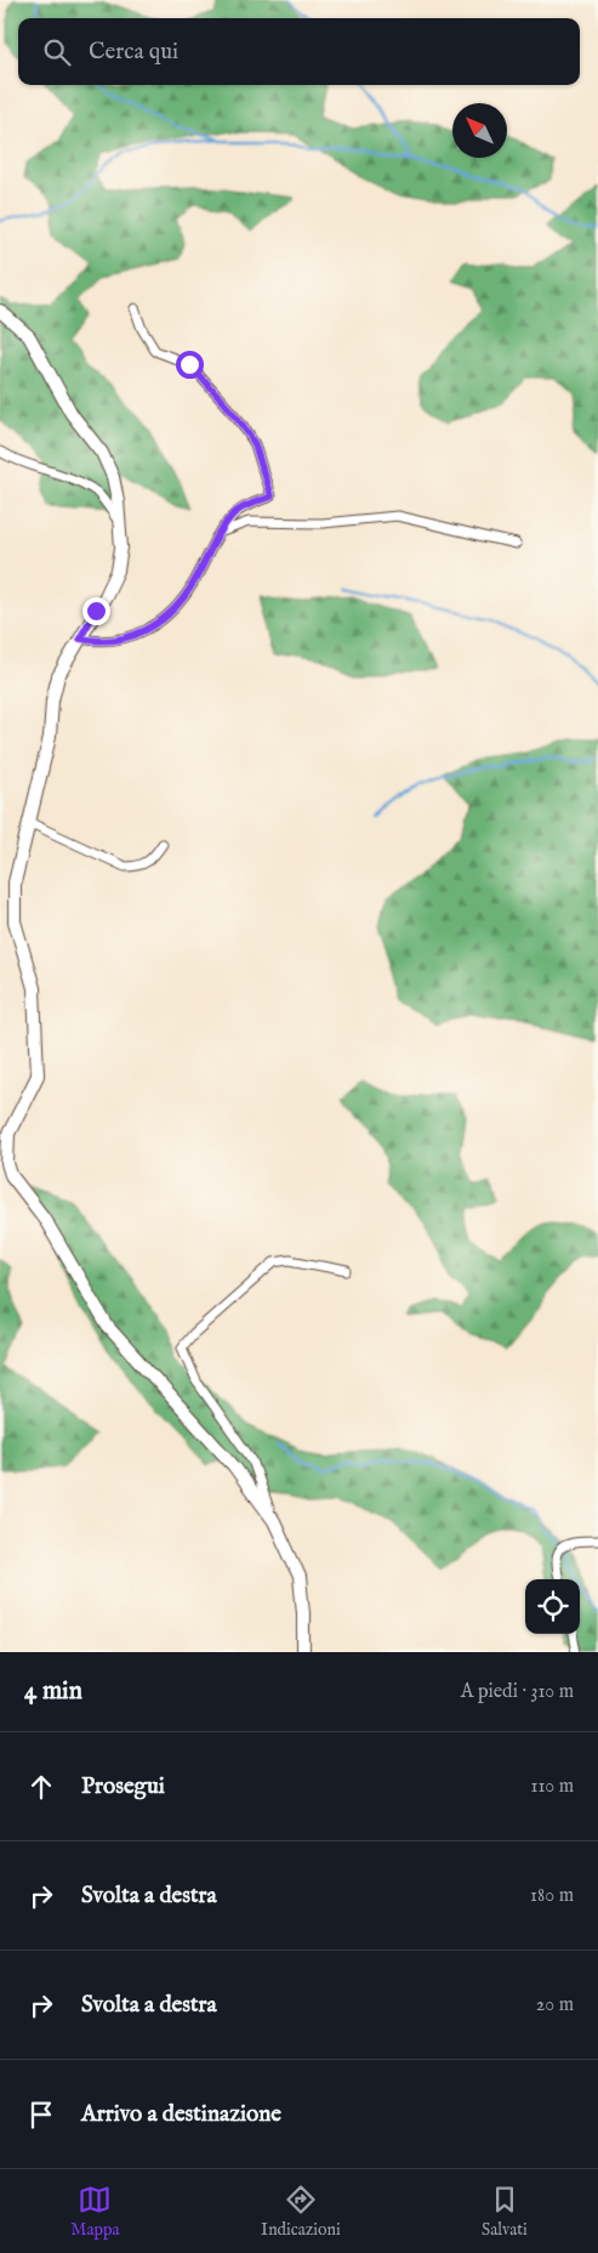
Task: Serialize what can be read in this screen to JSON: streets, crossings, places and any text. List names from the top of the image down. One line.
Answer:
{"north":"top left","page":{"search":"Cerca qui","heading":["4 min","A piedi · 310 m"],"list":[["Prosegui","110 m"],["Svolta a destra","180 m"],["Svolta a destra","20 m"],"Arrivo a destinazione"],"nav":["Mappa","Indicazioni","Salvati"]}}
